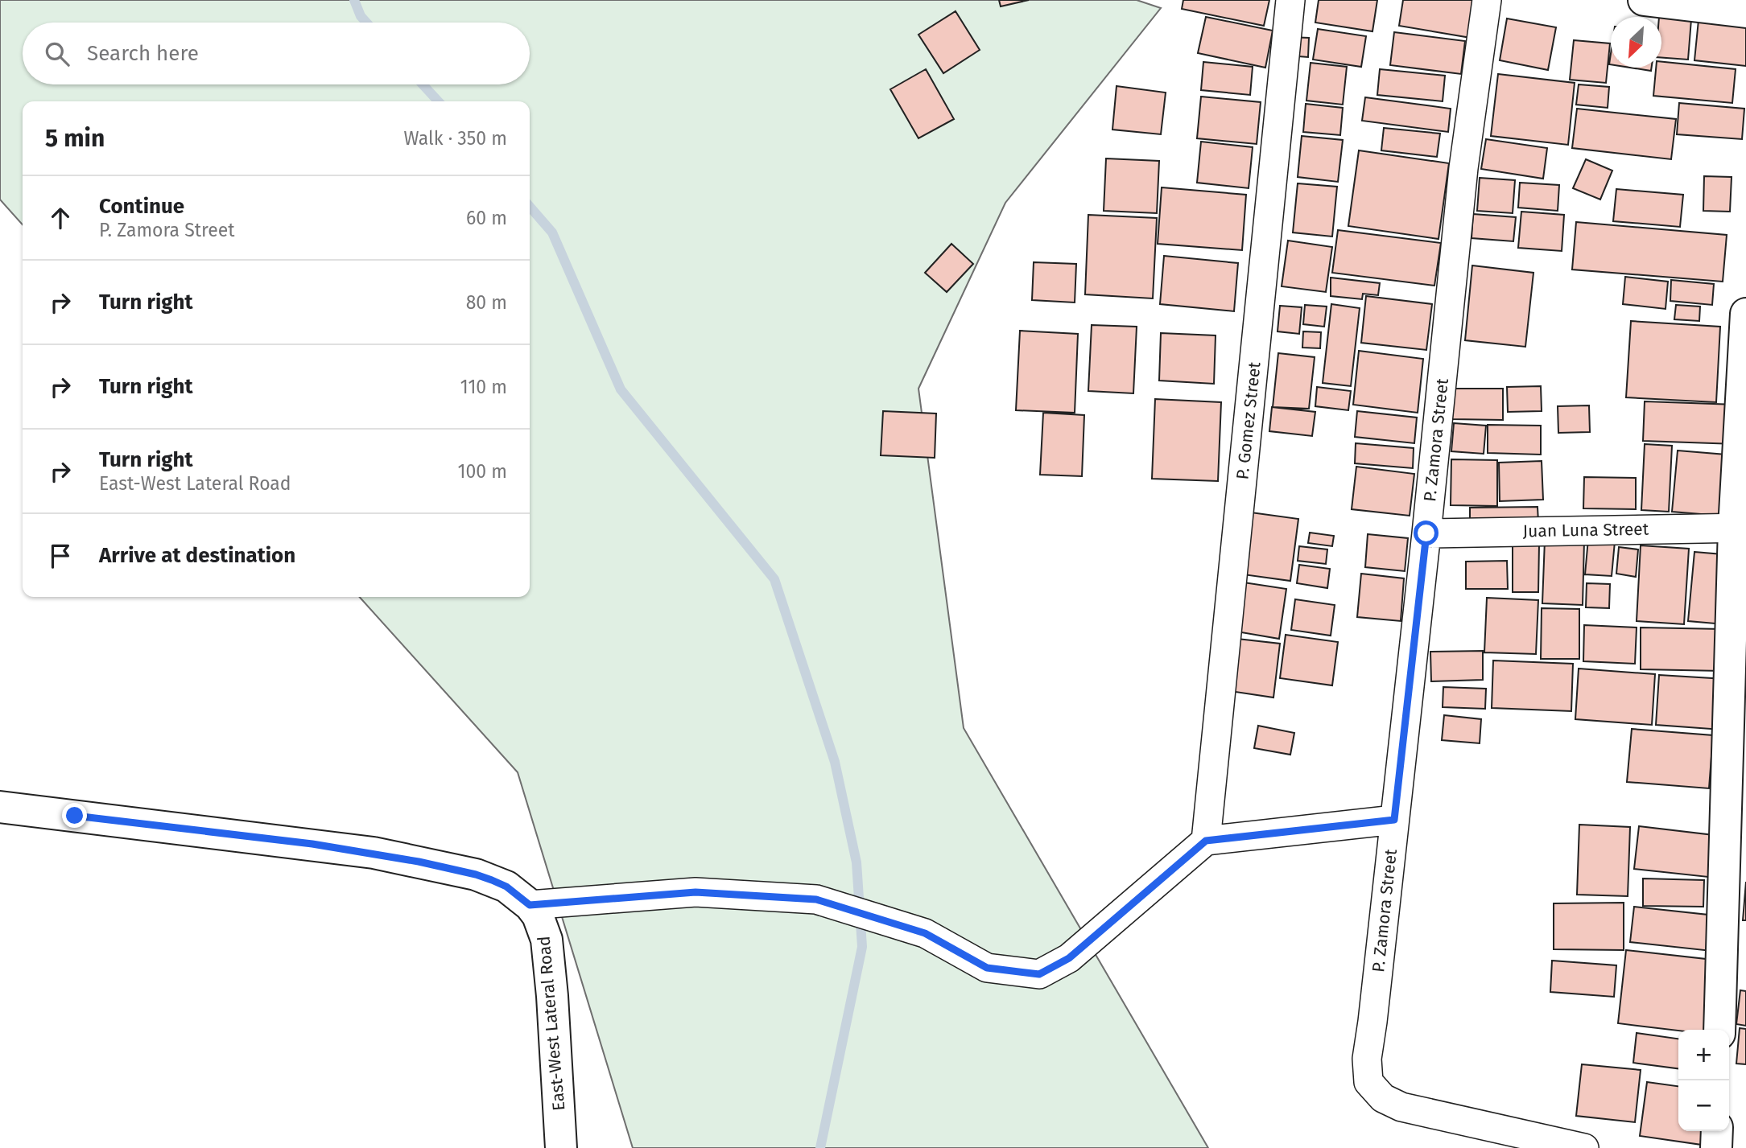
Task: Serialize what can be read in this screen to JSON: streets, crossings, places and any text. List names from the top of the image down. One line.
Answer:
{"streets":{"street":["P. Gomez Street","P. Zamora Street","Juan Luna Street","East-West Lateral Road"]},"crossings":[["P. Zamora Street","Juan Luna Street"]],"north":"bottom left","page":{"search":"Search here","heading":["5 min","Walk · 350 m"],"list":[["Continue","P. Zamora Street","60 m"],["Turn right","80 m"],["Turn right","110 m"],["Turn right","East-West Lateral Road","100 m"],"Arrive at destination"],"map_buttons":["+","−"]}}
